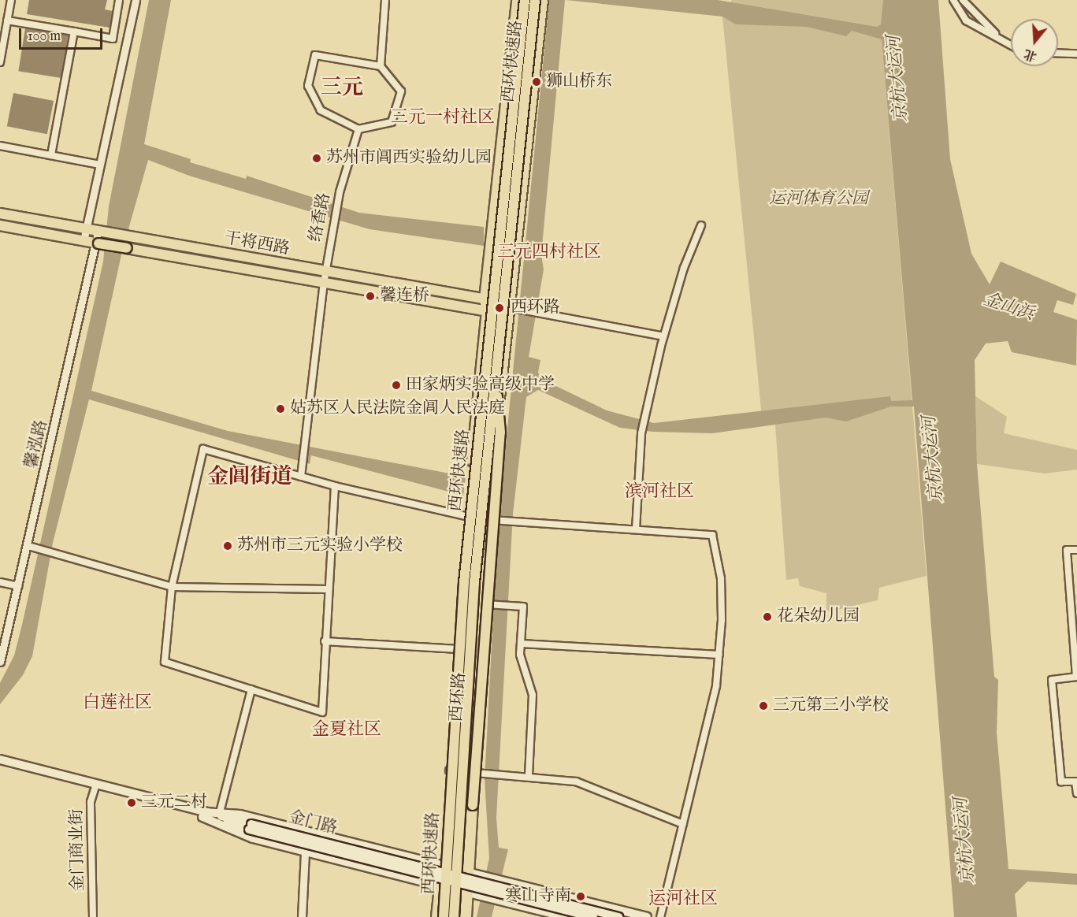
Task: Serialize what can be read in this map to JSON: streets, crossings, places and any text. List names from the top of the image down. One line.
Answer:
{"streets":{"main road":["西环快速路","干将西路","西环路","金门路"],"street":["络香路","馨泓路","金门商业街"]},"crossings":[["西环快速路","西环路"],["络香路","干将西路"],["干将西路","馨泓路"],["干将西路","西环路"],["金门路","金门商业街"]],"districts":["三元","三元一村社区","三元四村社区","金阊街道","滨河社区","白莲社区","金夏社区","运河社区"],"water":["京杭大运河","金山浜"],"parks":["运河体育公园"],"places":["狮山桥东","苏州市阊西实验幼儿园","馨连桥","西环路","田家炳实验高级中学","姑苏区人民法院金阊人民法庭","苏州市三元实验小学校","花朵幼儿园","三元第三小学校","三元二村","寒山寺南"],"scale_bar":"100 m","north":"bottom"}
